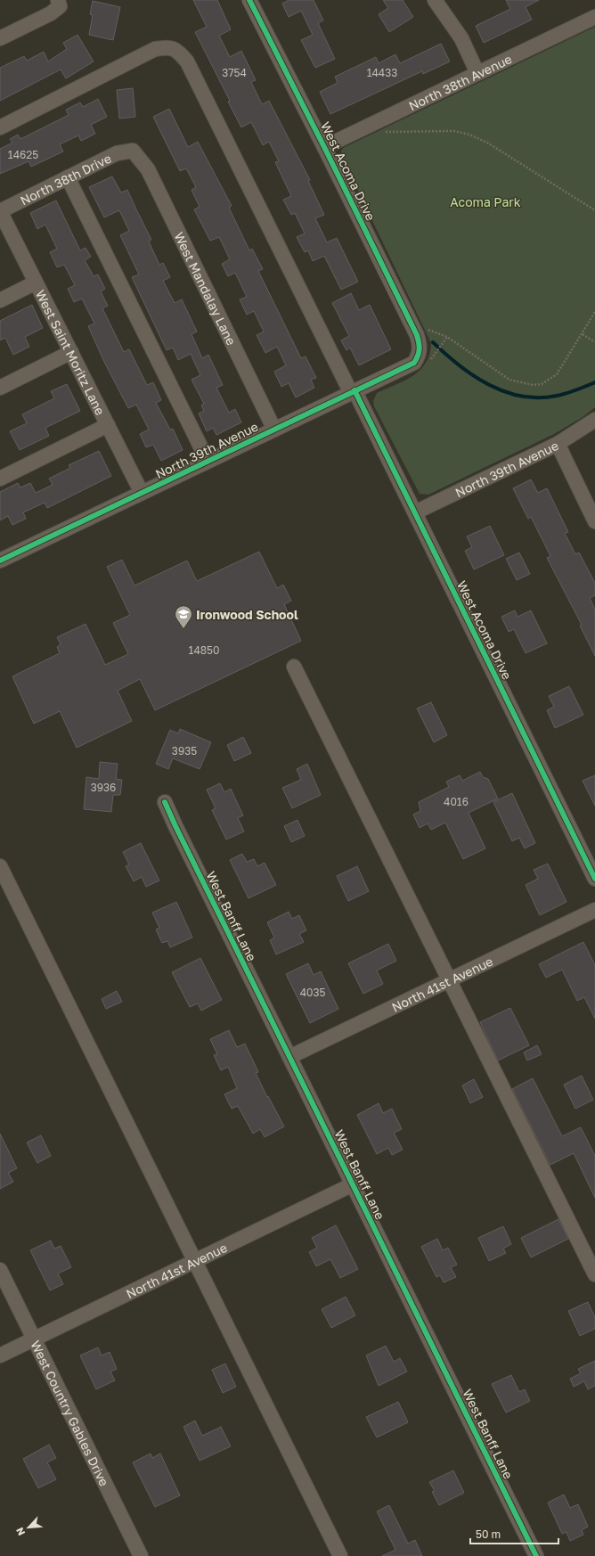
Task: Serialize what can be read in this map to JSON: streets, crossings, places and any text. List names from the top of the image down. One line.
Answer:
{"streets":{"street":["North 38th Avenue","West Acoma Drive","North 38th Drive","West Mandalay Lane","West Saint Moritz Lane","North 39th Avenue","West Banff Lane","North 41st Avenue","West Country Gables Drive"]},"crossings":[["North 38th Avenue","West Acoma Drive"],["West Acoma Drive","North 39th Avenue"],["North 38th Drive","West Mandalay Lane"],["North 38th Drive","West Saint Moritz Lane"],["West Mandalay Lane","North 39th Avenue"],["West Saint Moritz Lane","North 39th Avenue"],["West Banff Lane","North 41st Avenue"],["North 41st Avenue","West Country Gables Drive"]],"parks":["Acoma Park"],"places":{"school or university":["Ironwood School"]},"house_numbers":["3754","14433","14625","14850","3935","3936","4016","4035"],"scale_bar":"50 m","north":"bottom left"}
